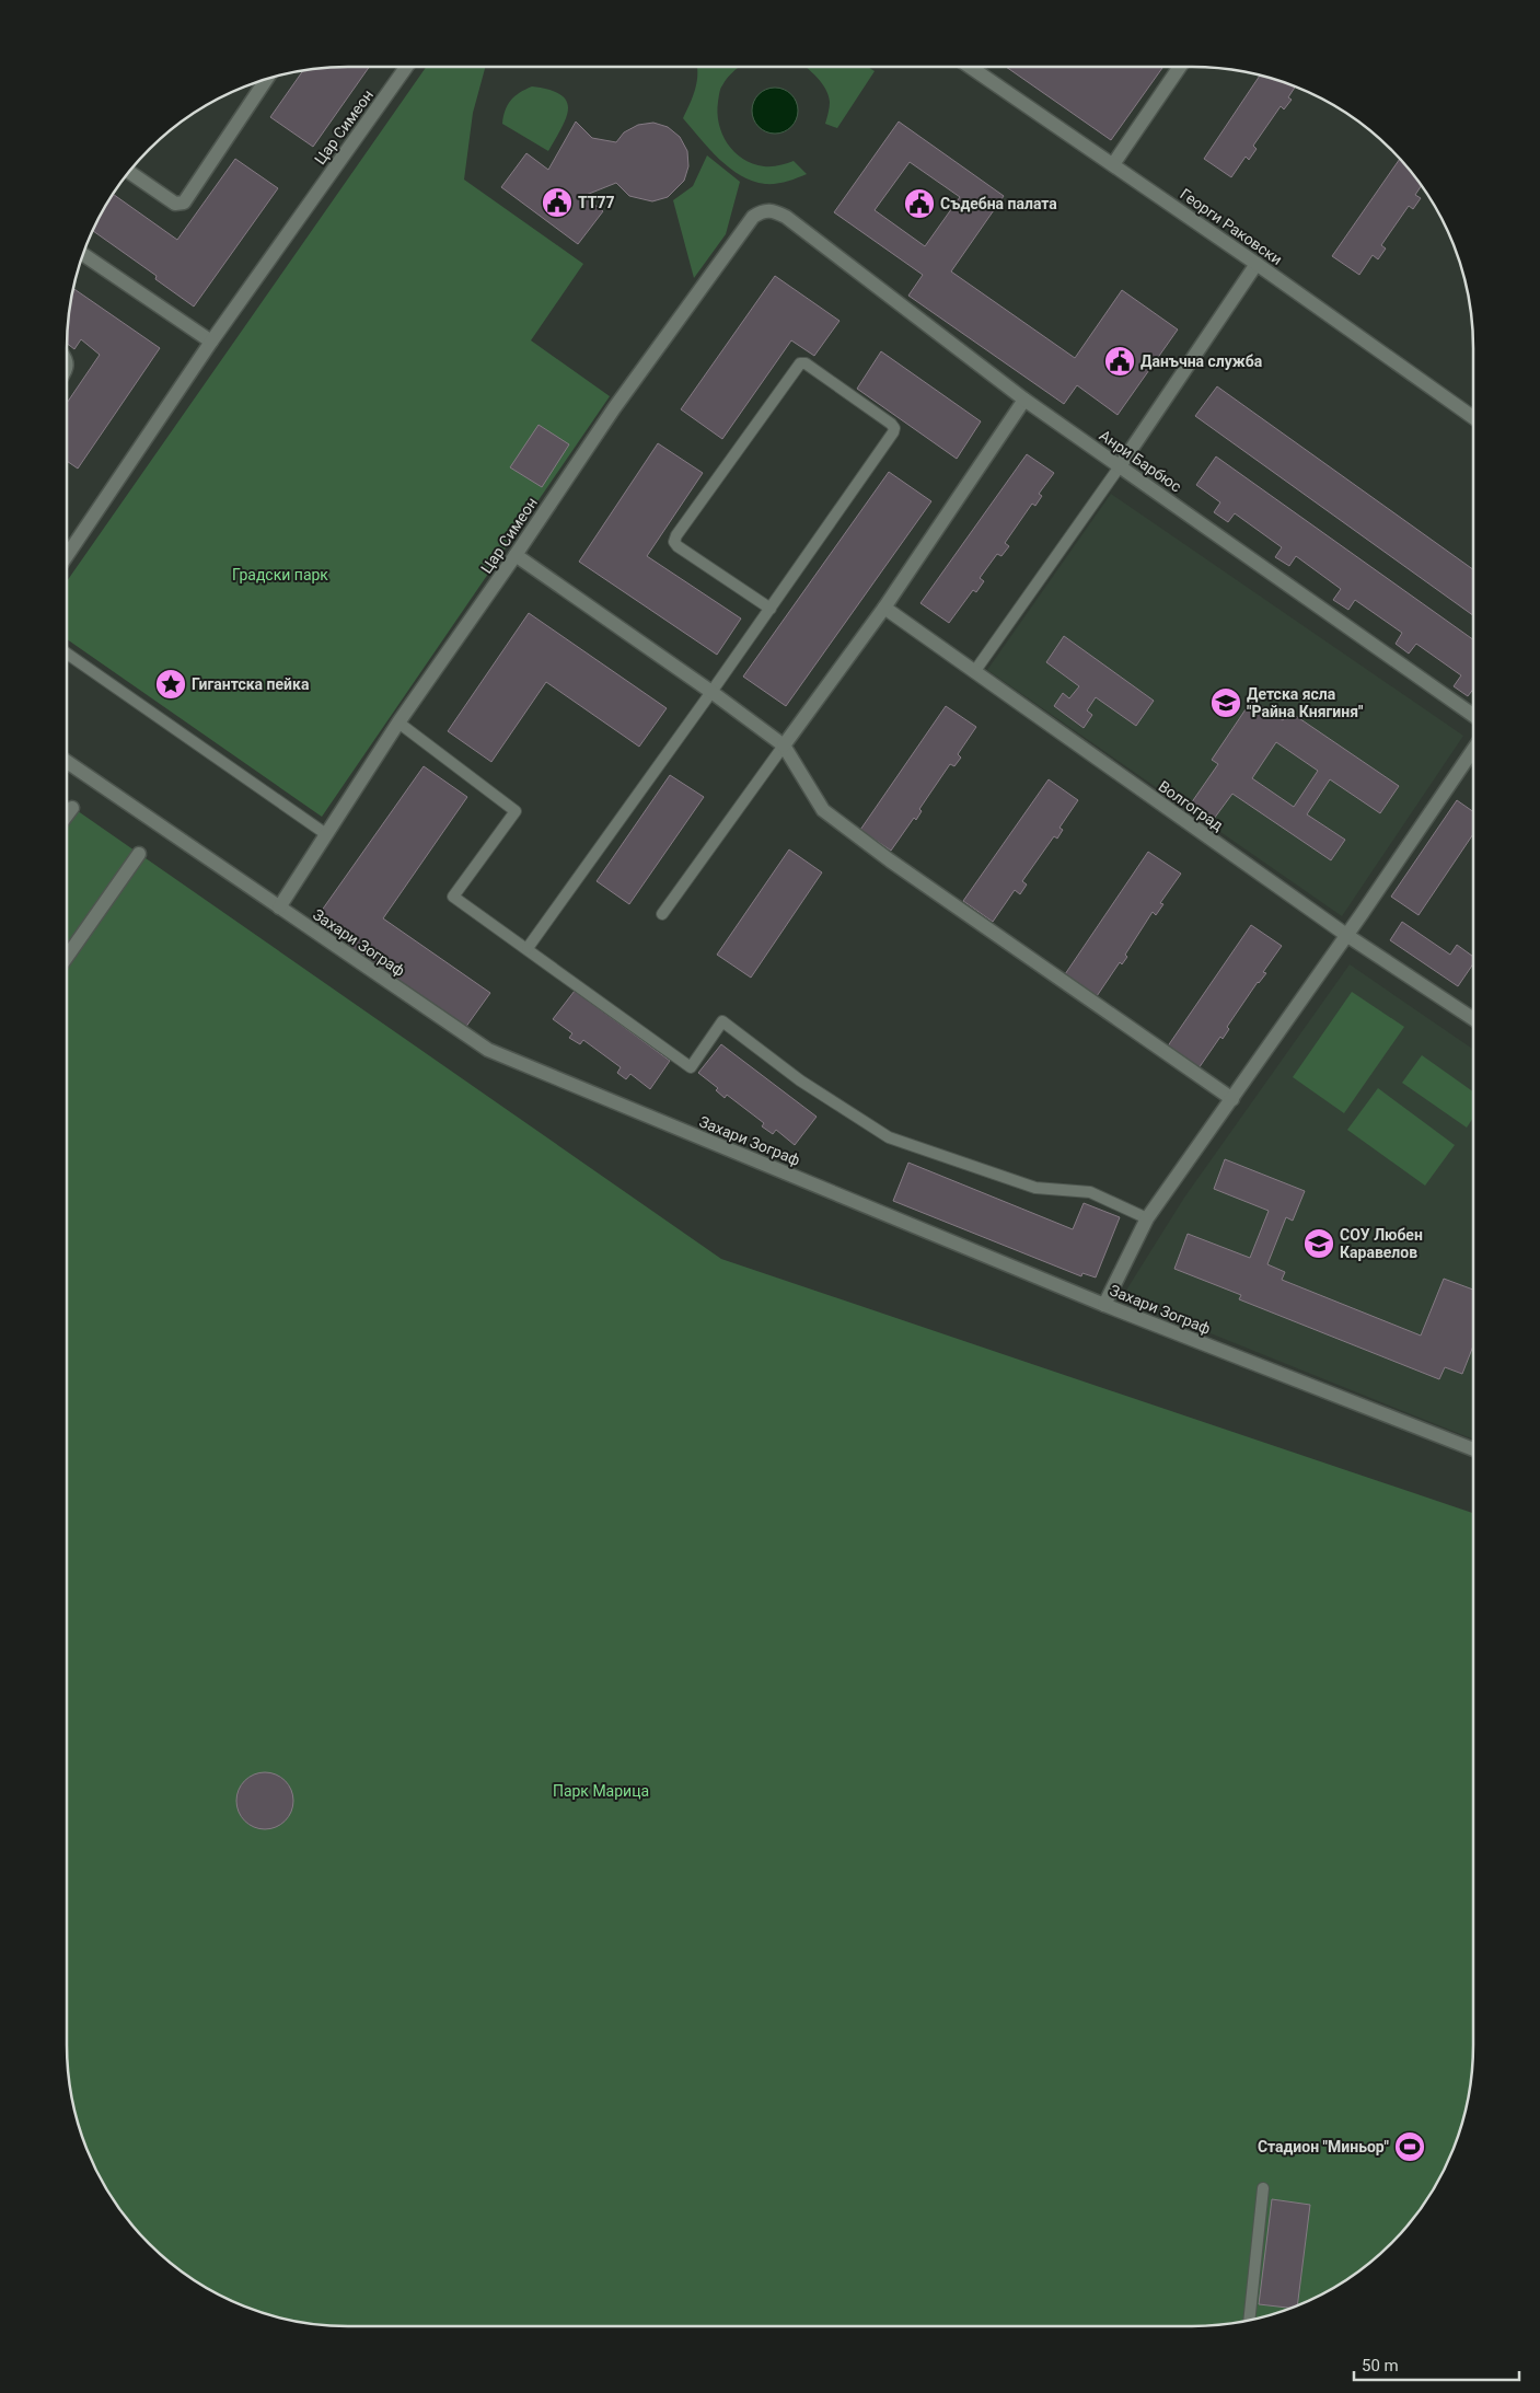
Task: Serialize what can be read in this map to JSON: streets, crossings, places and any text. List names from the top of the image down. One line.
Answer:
{"streets":{"street":["Цар Симеон","Георги Раковски","Анри Барбюс","Волгоград","Захари Зограф"]},"crossings":[["Цар Симеон","Анри Барбюс"],["Цар Симеон","Захари Зограф"]],"parks":["Градски парк","Парк Марица"],"places":{"public building":["TT77","Съдебна палата","Данъчна служба"],"place":["Гигантска пейка"],"school or university":["Детска ясла \"Райна Княгиня\"","СОУ Любен Каравелов"],"sports":["Стадион \"Миньор\""]},"scale_bar":"50 m"}
